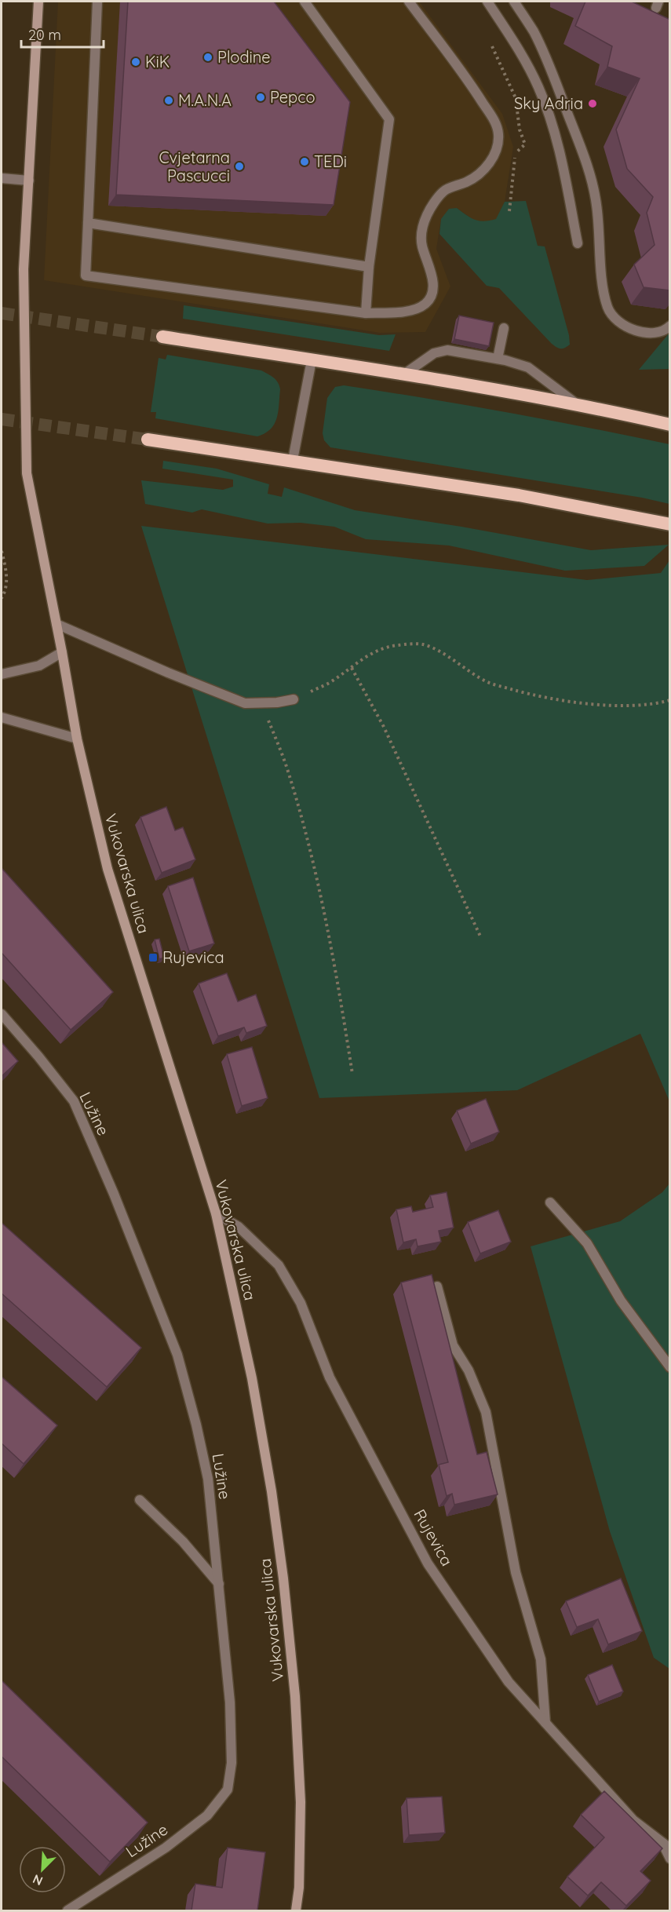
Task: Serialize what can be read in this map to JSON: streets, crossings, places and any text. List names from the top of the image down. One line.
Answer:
{"streets":{"main road":["Vukovarska ulica"],"street":["Lužine","Rujevica"]},"crossings":[["Vukovarska ulica","Rujevica"]],"places":{"other":["Plodine","KiK","Pepco","M.A.N.A","Sky Adria","TEDi","Cvjetarna Pascucci"],"transit":["Rujevica"]},"scale_bar":"20 m","north":"bottom left"}
